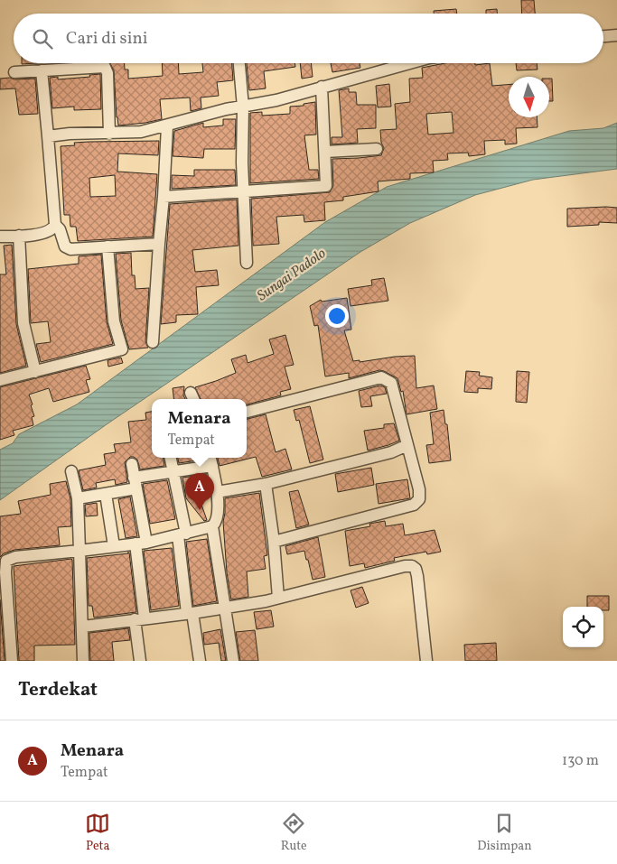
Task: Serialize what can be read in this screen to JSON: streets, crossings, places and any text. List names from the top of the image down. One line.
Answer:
{"water":["Sungai Padolo"],"north":"bottom","page":{"search":"Cari di sini","popup":["Menara","Tempat"],"pins":"A","heading":"Terdekat","list":[{"mark":"A","name":"Menara","note":"Tempat","value":"130 m"}],"nav":["Peta","Rute","Disimpan"]}}
